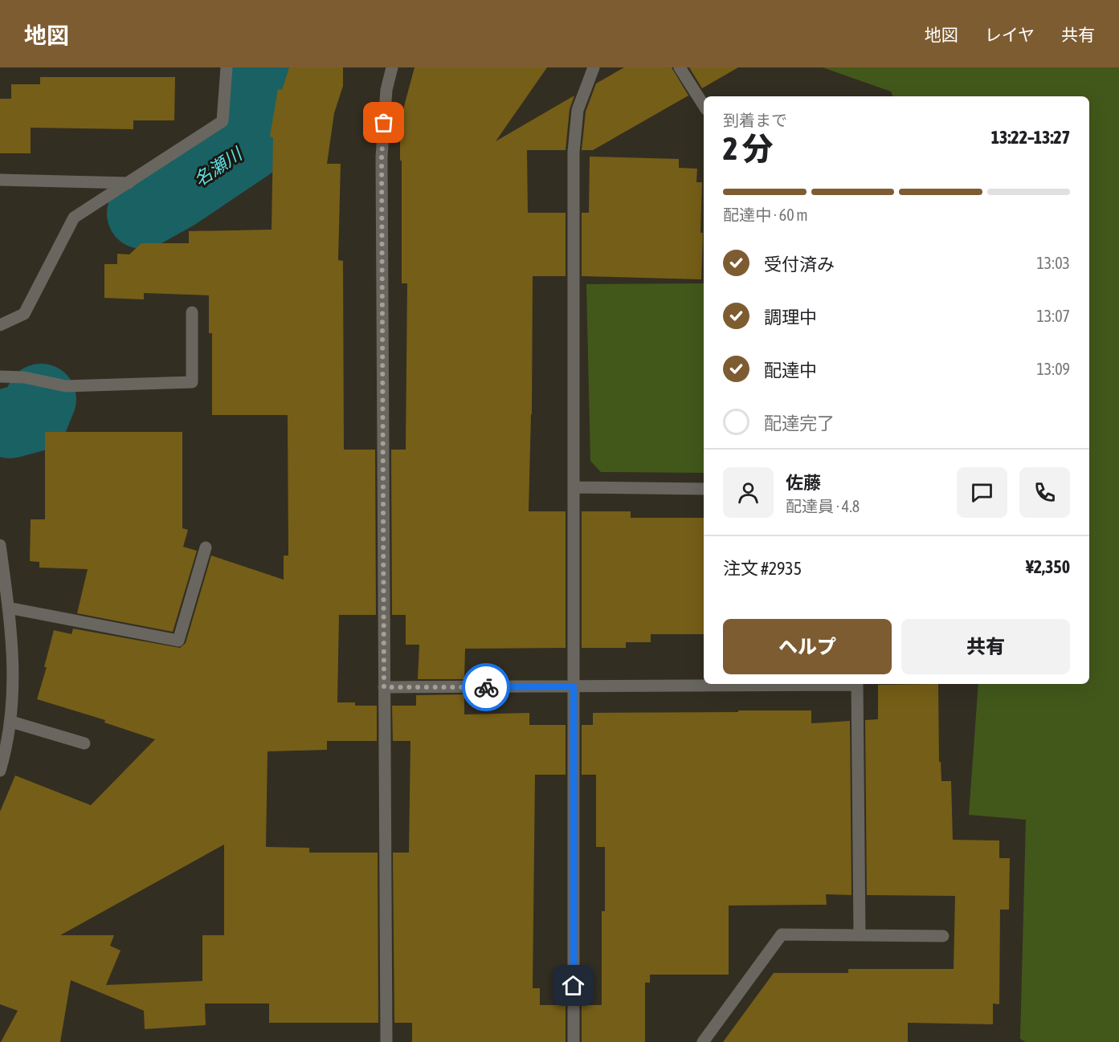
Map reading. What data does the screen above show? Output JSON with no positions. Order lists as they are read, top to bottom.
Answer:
{
  "water": ["名瀬川"],
  "page": {
    "header": "地図",
    "nav": ["地図", "レイヤ", "共有"],
    "heading": ["2 分", "到着まで", "13:22–13:27"],
    "panel": [
      "佐藤",
      "配達員 · 4.8",
      "注文 #2935",
      "¥2,350"
    ],
    "bar": "配達中 · 60 m",
    "list": [
      ["受付済み", "13:03"],
      ["調理中", "13:07"],
      ["配達中", "13:09"],
      "配達完了"
    ],
    "buttons": ["ヘルプ", "共有"]
  }
}
